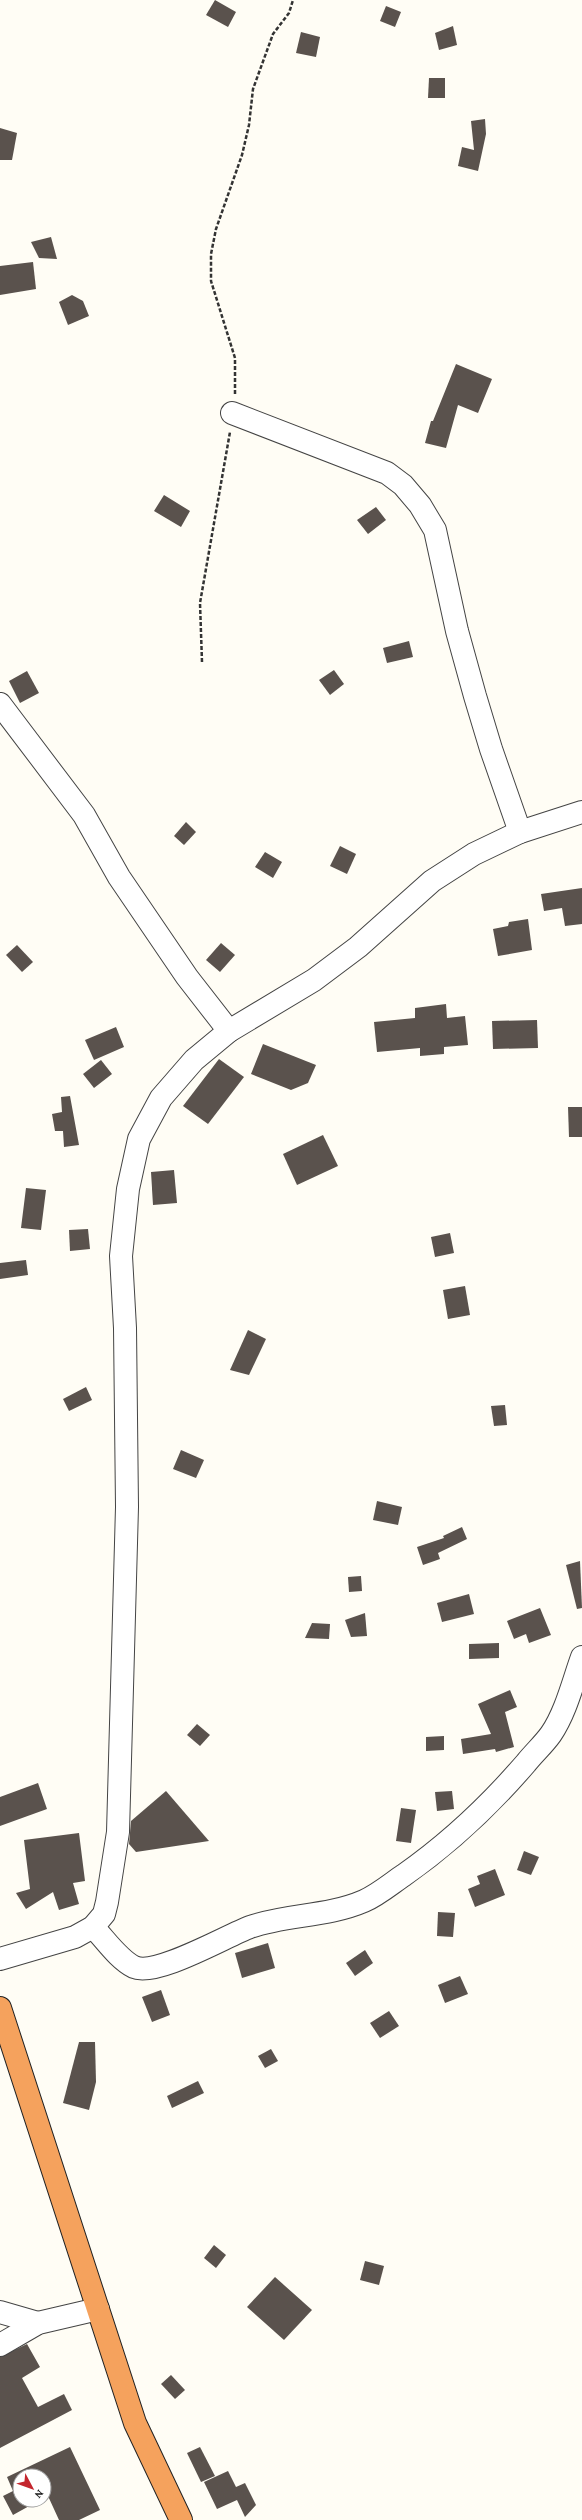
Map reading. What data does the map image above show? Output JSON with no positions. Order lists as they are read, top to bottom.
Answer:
{
  "north": "bottom right"
}
